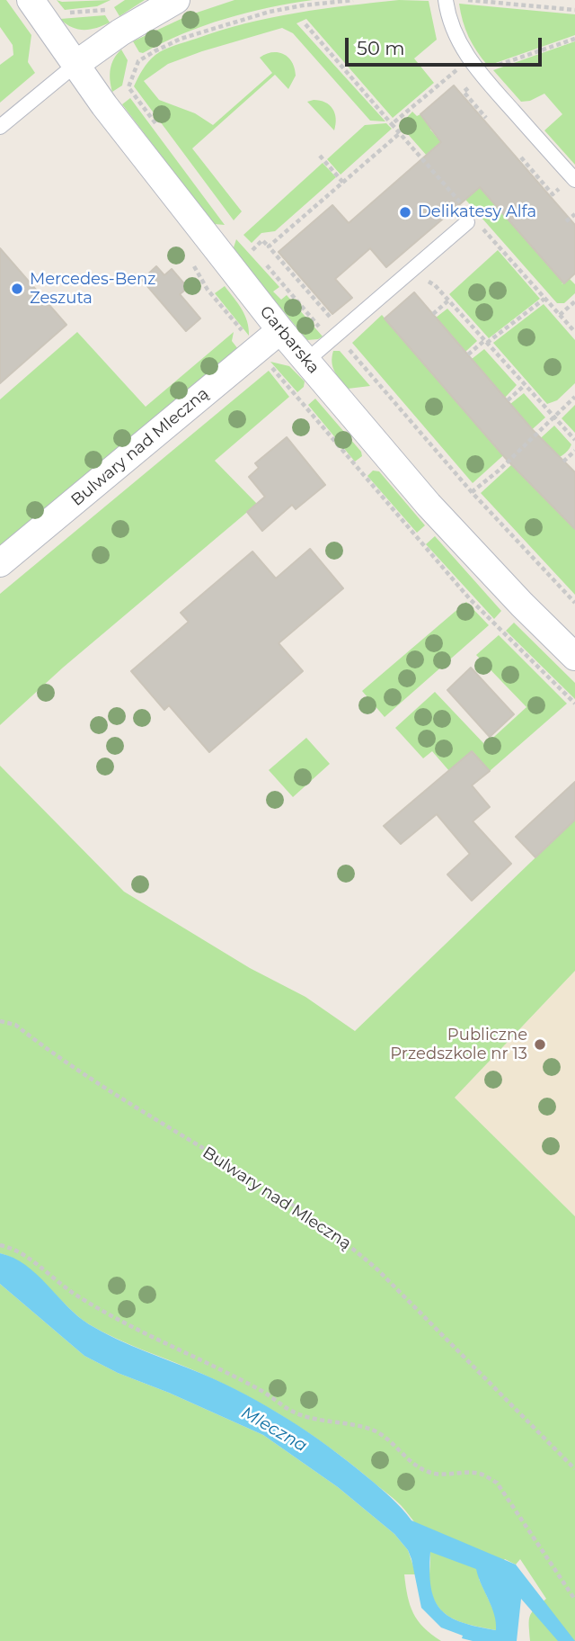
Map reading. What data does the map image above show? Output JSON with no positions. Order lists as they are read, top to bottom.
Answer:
{
  "streets": {
    "street": ["Garbarska", "Bulwary nad Mleczną"]
  },
  "crossings": [
    ["Garbarska", "Bulwary nad Mleczną"]
  ],
  "water": ["Mleczna"],
  "places": ["Delikatesy Alfa", "Mercedes-Benz Zeszuta", "Publiczne Przedszkole nr 13"],
  "scale_bar": "50 m"
}
